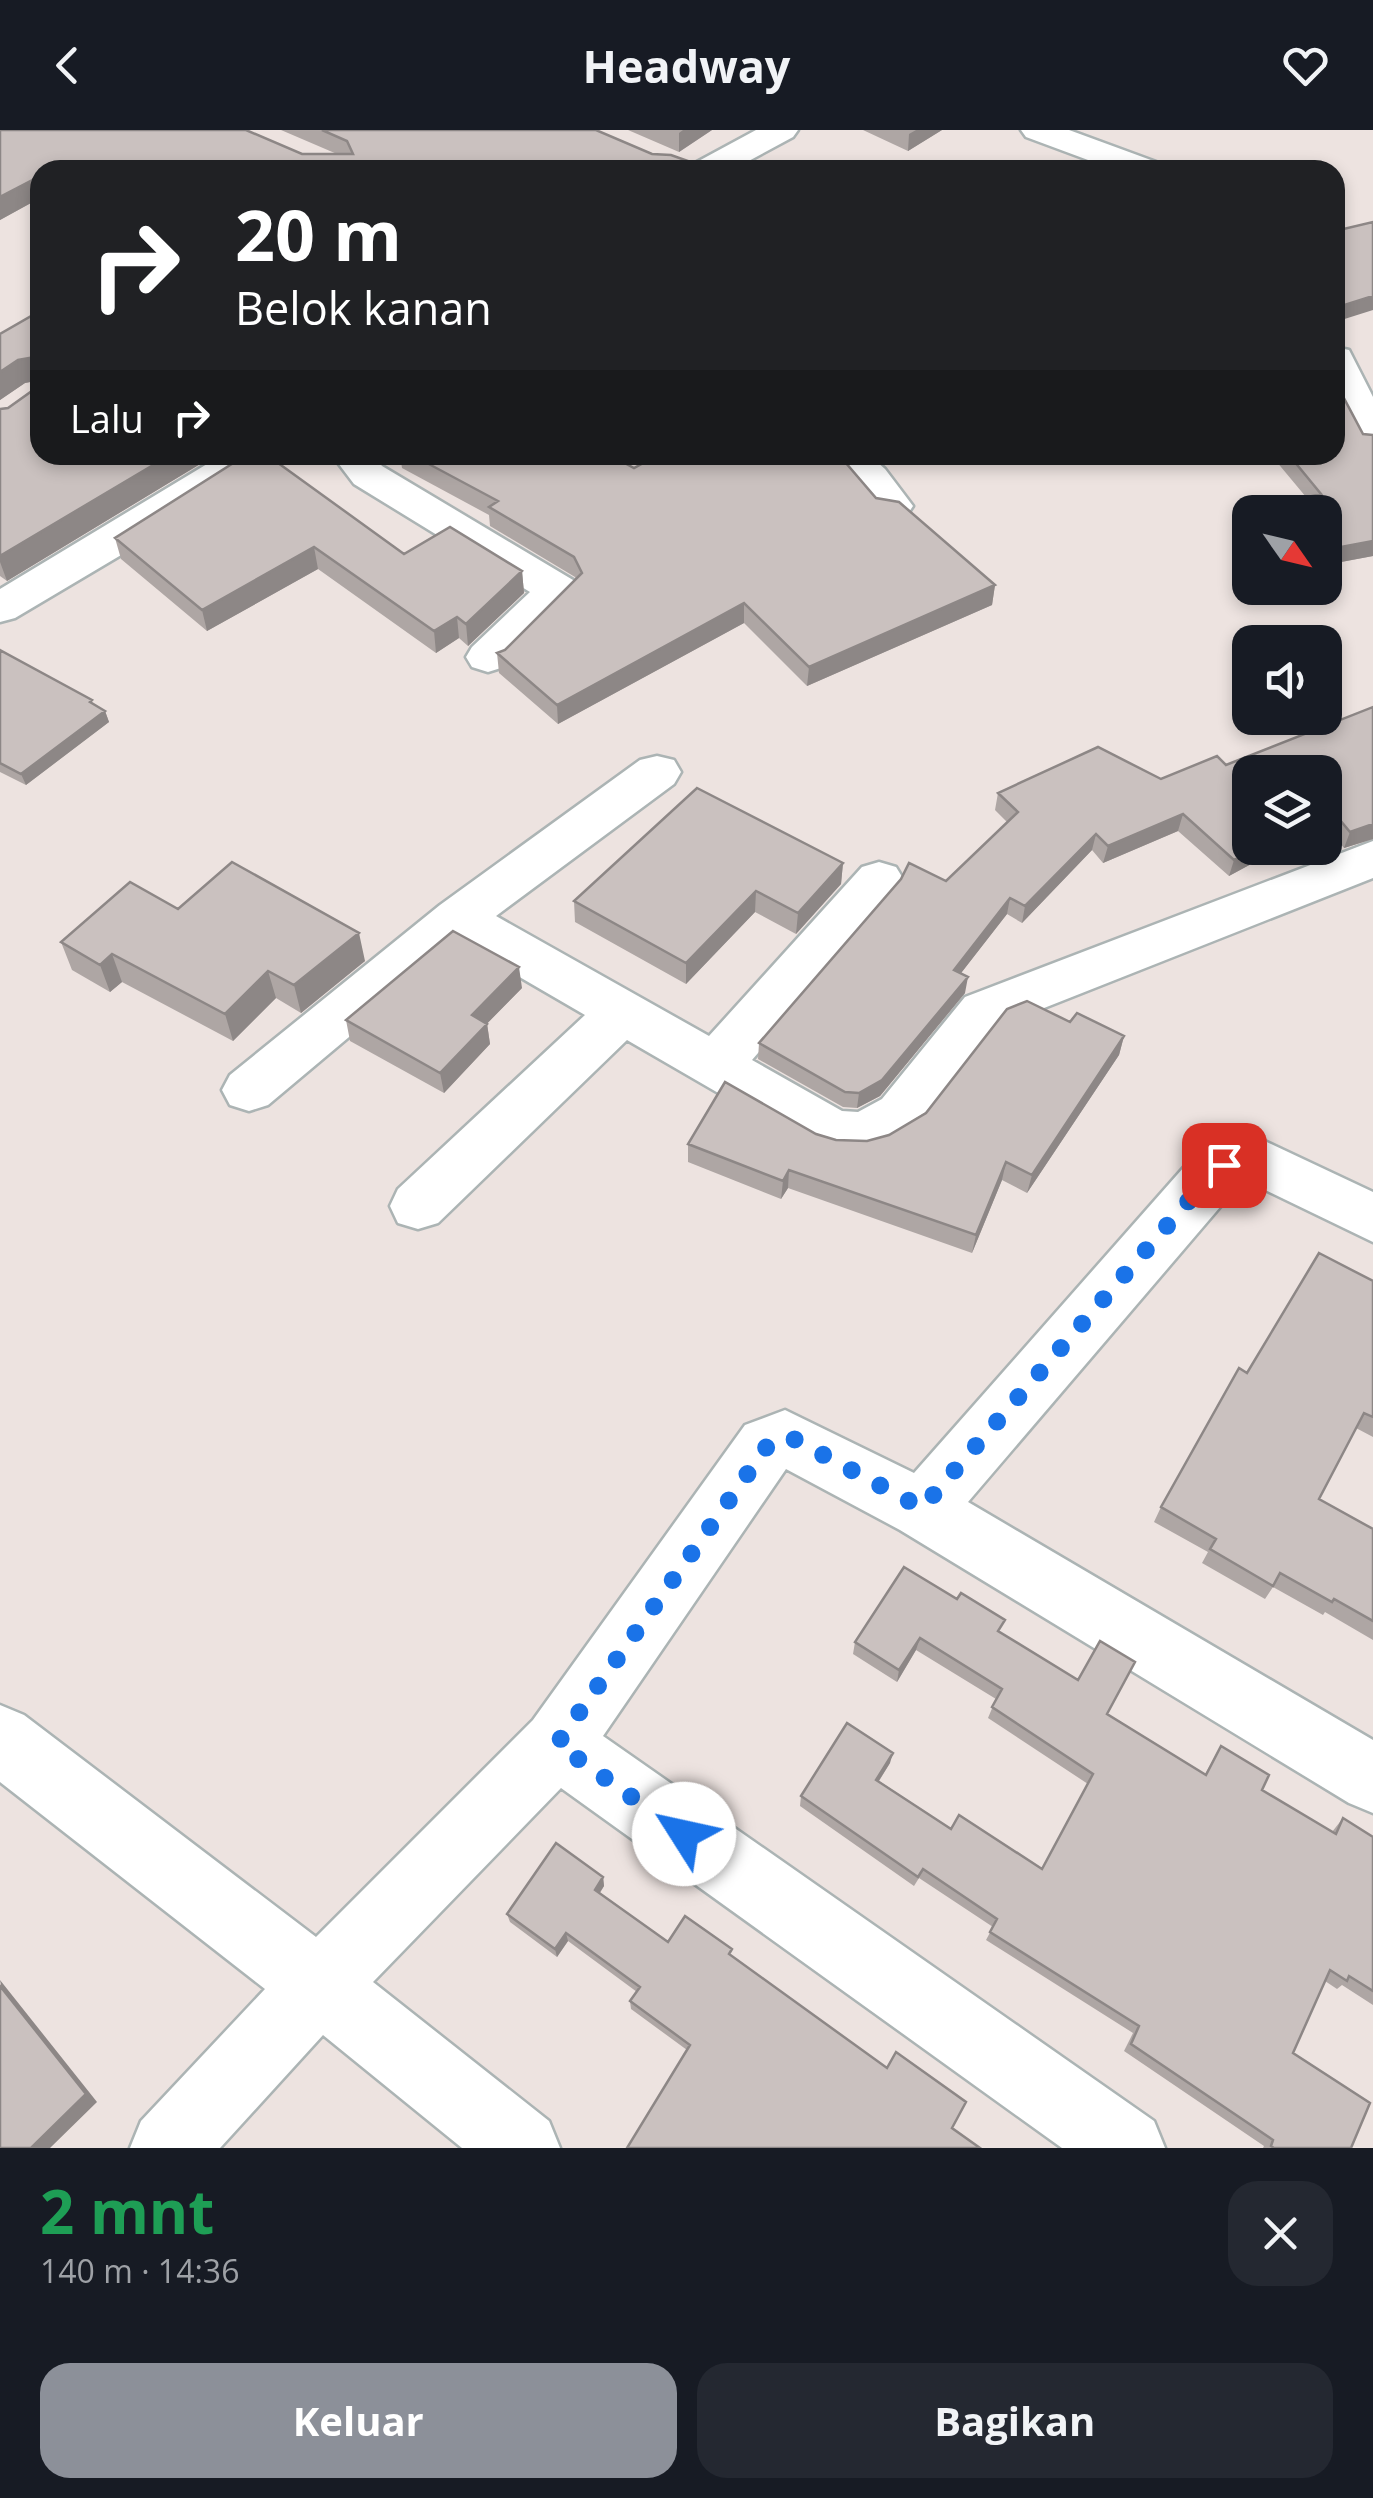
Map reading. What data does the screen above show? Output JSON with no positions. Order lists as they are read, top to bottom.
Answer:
{
  "north": "bottom right",
  "page": {
    "header": "Headway",
    "turn": ["20 m", "Belok kanan"],
    "then": "Lalu",
    "heading": ["2 mnt", "140 m · 14:36"],
    "buttons": ["Keluar", "Bagikan"]
  }
}
